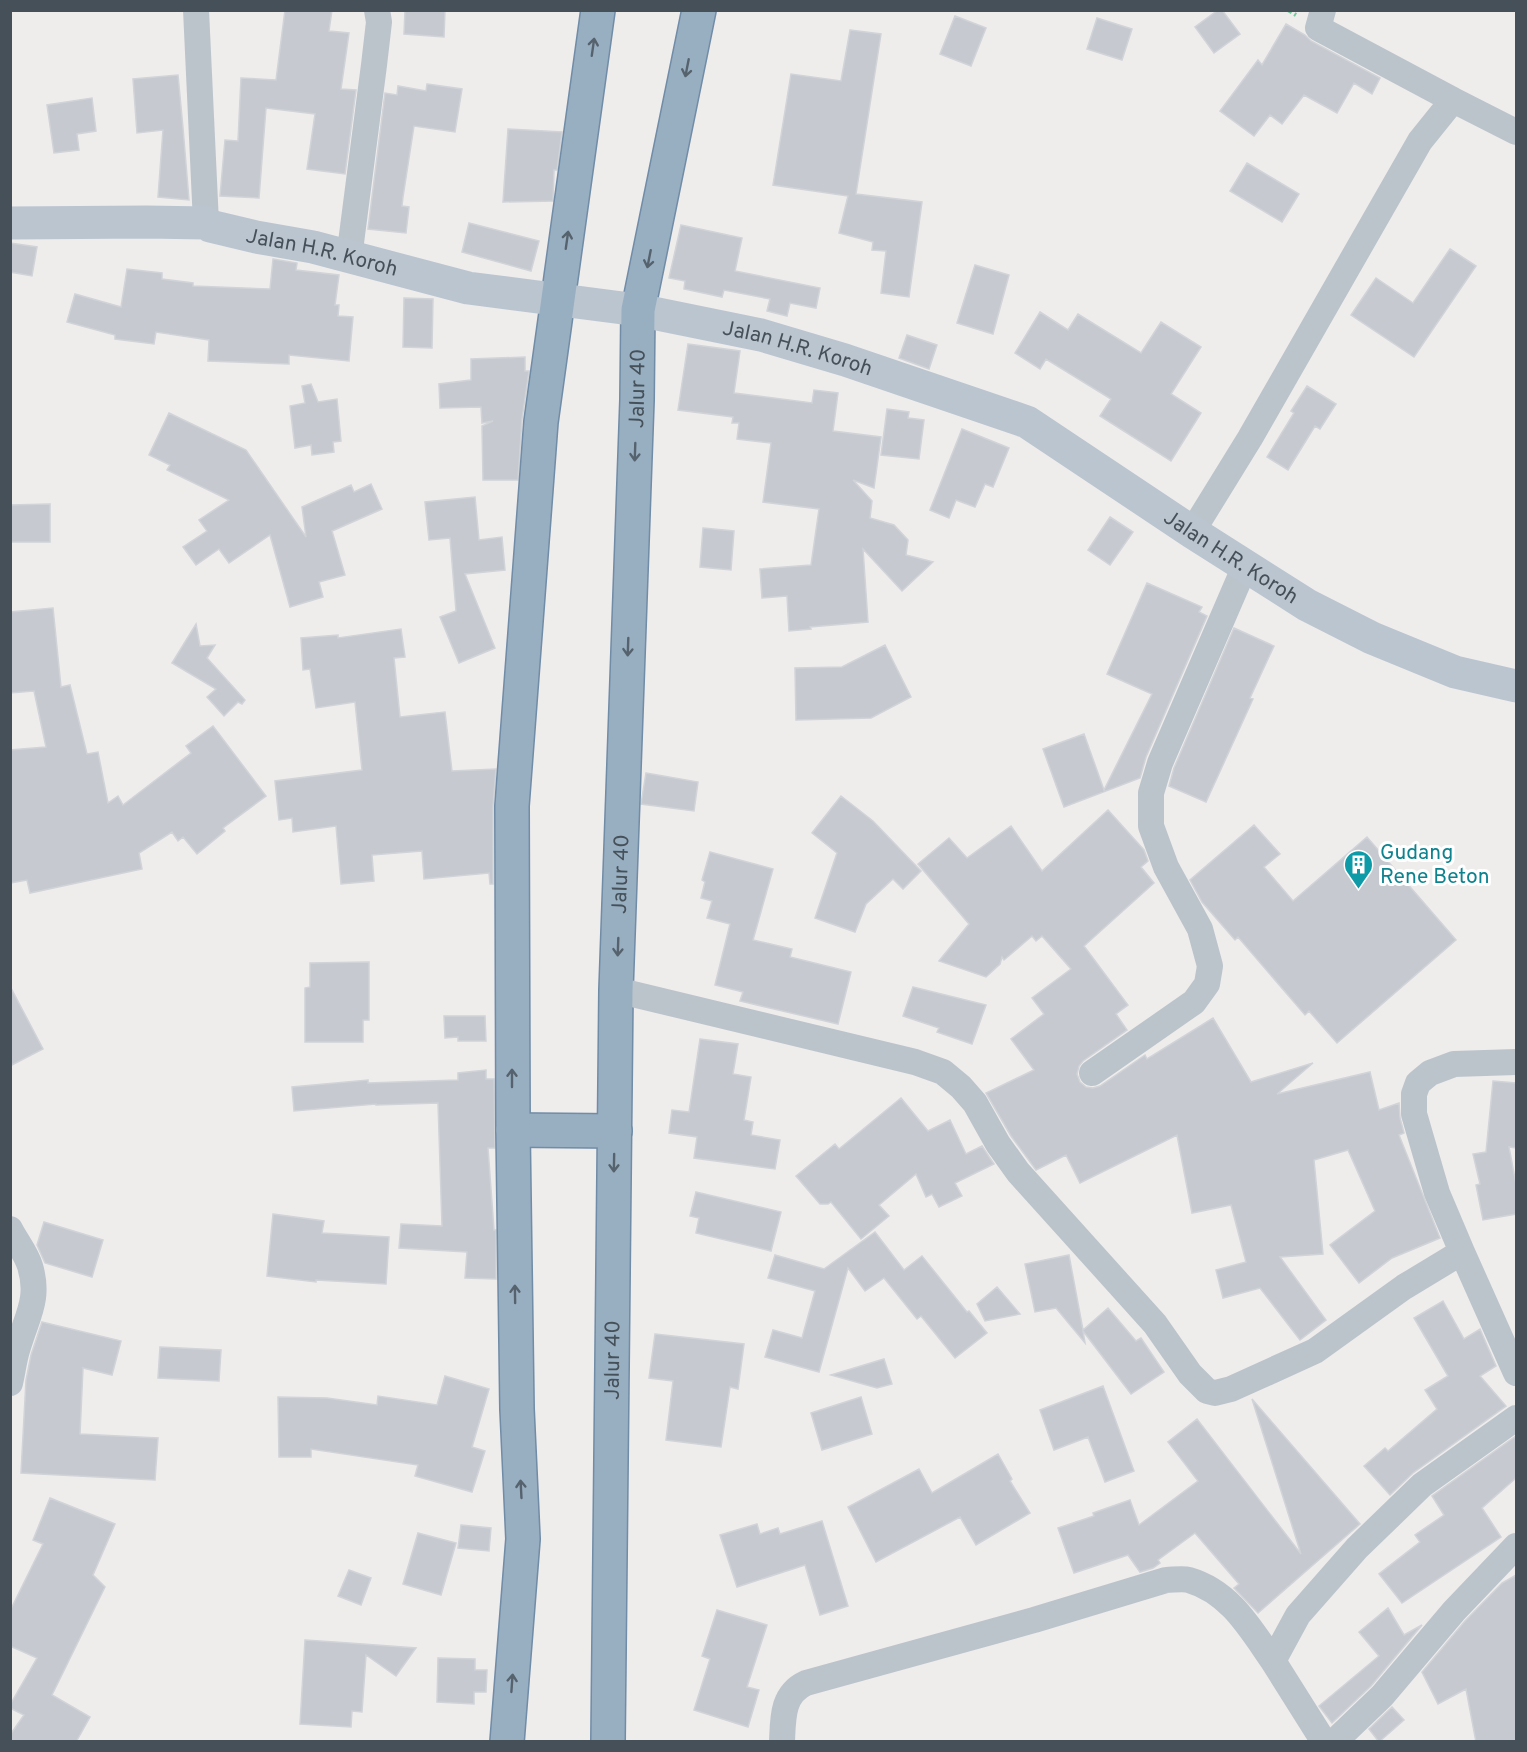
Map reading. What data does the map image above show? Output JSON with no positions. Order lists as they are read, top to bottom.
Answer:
{
  "streets": {
    "highway": ["Jalur 40"],
    "main road": ["Jalan H.R. Koroh"]
  },
  "crossings": [
    ["Jalan H.R. Koroh", "Jalur 40"]
  ],
  "places": {
    "building": ["Gudang Rene Beton"]
  }
}
